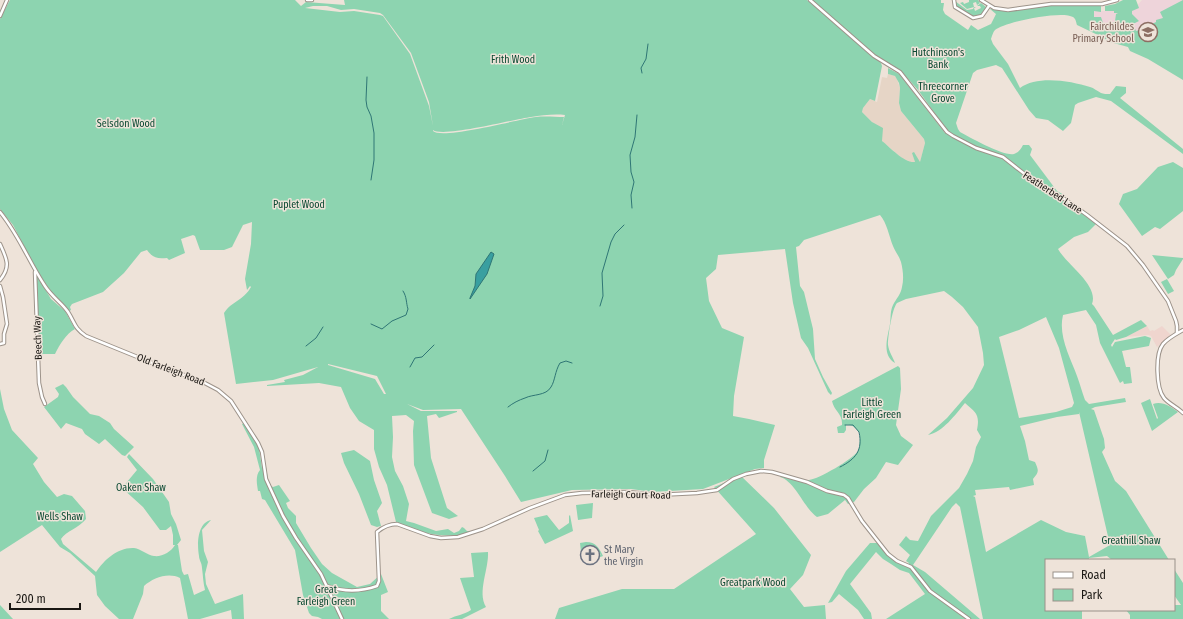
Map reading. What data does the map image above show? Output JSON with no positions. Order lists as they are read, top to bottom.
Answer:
{
  "streets": {
    "street": [
      "Featherbed Lane",
      "Beech Way",
      "Old Farleigh Road",
      "Farleigh Court Road"
    ]
  },
  "crossings": [
    ["Beech Way", "Old Farleigh Road"],
    ["Old Farleigh Road", "Farleigh Court Road"]
  ],
  "parks": [
    "Hutchinson's Bank",
    "Frith Wood",
    "Threecorner Grove",
    "Selsdon Wood",
    "Puplet Wood",
    "Little Farleigh Green",
    "Oaken Shaw",
    "Wells Shaw",
    "Greathill Shaw",
    "Greatpark Wood",
    "Great Farleigh Green"
  ],
  "places": {
    "school or university": ["Fairchildes Primary School"],
    "church": ["St Mary the Virgin"]
  },
  "legend": ["Road", "Park"],
  "scale_bar": "200 m"
}
